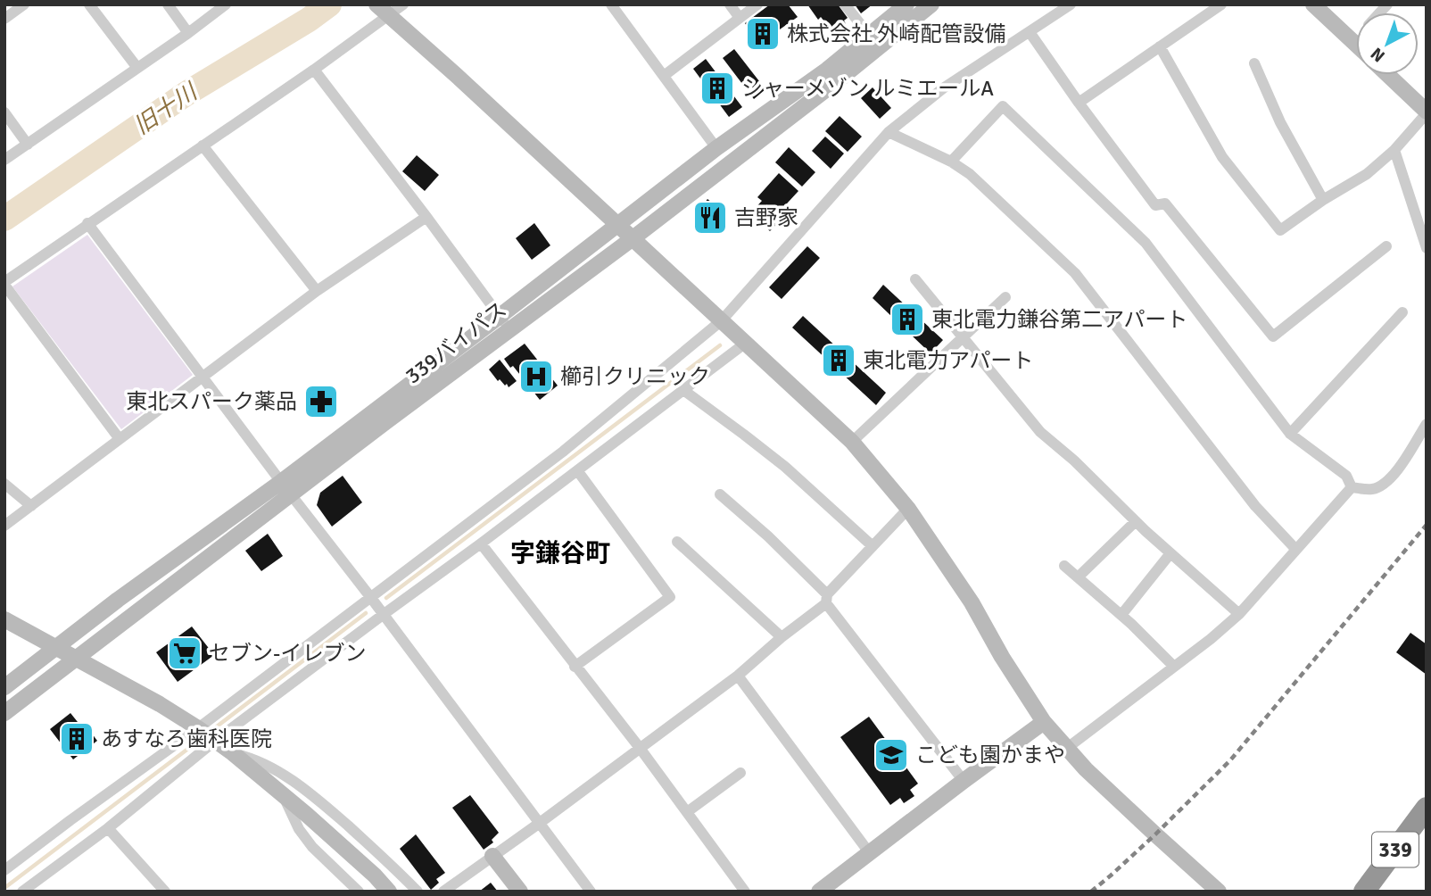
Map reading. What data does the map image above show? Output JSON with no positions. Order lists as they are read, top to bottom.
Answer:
{
  "streets": {
    "highway": ["339"],
    "street": ["339バイパス"]
  },
  "districts": ["字鎌谷町"],
  "water": ["旧十川"],
  "places": {
    "building": [
      "株式会社 外崎配管設備",
      "シャーメゾン ルミエールA",
      "東北電力鎌谷第二アパート",
      "東北電力アパート",
      "あすなろ歯科医院"
    ],
    "restaurant": ["吉野家"],
    "hospital": ["櫛引クリニック"],
    "pharmacy": ["東北スパーク薬品"],
    "supermarket": ["セブン-イレブン"],
    "school or university": ["こども園かまや"]
  },
  "north": "bottom left"
}
